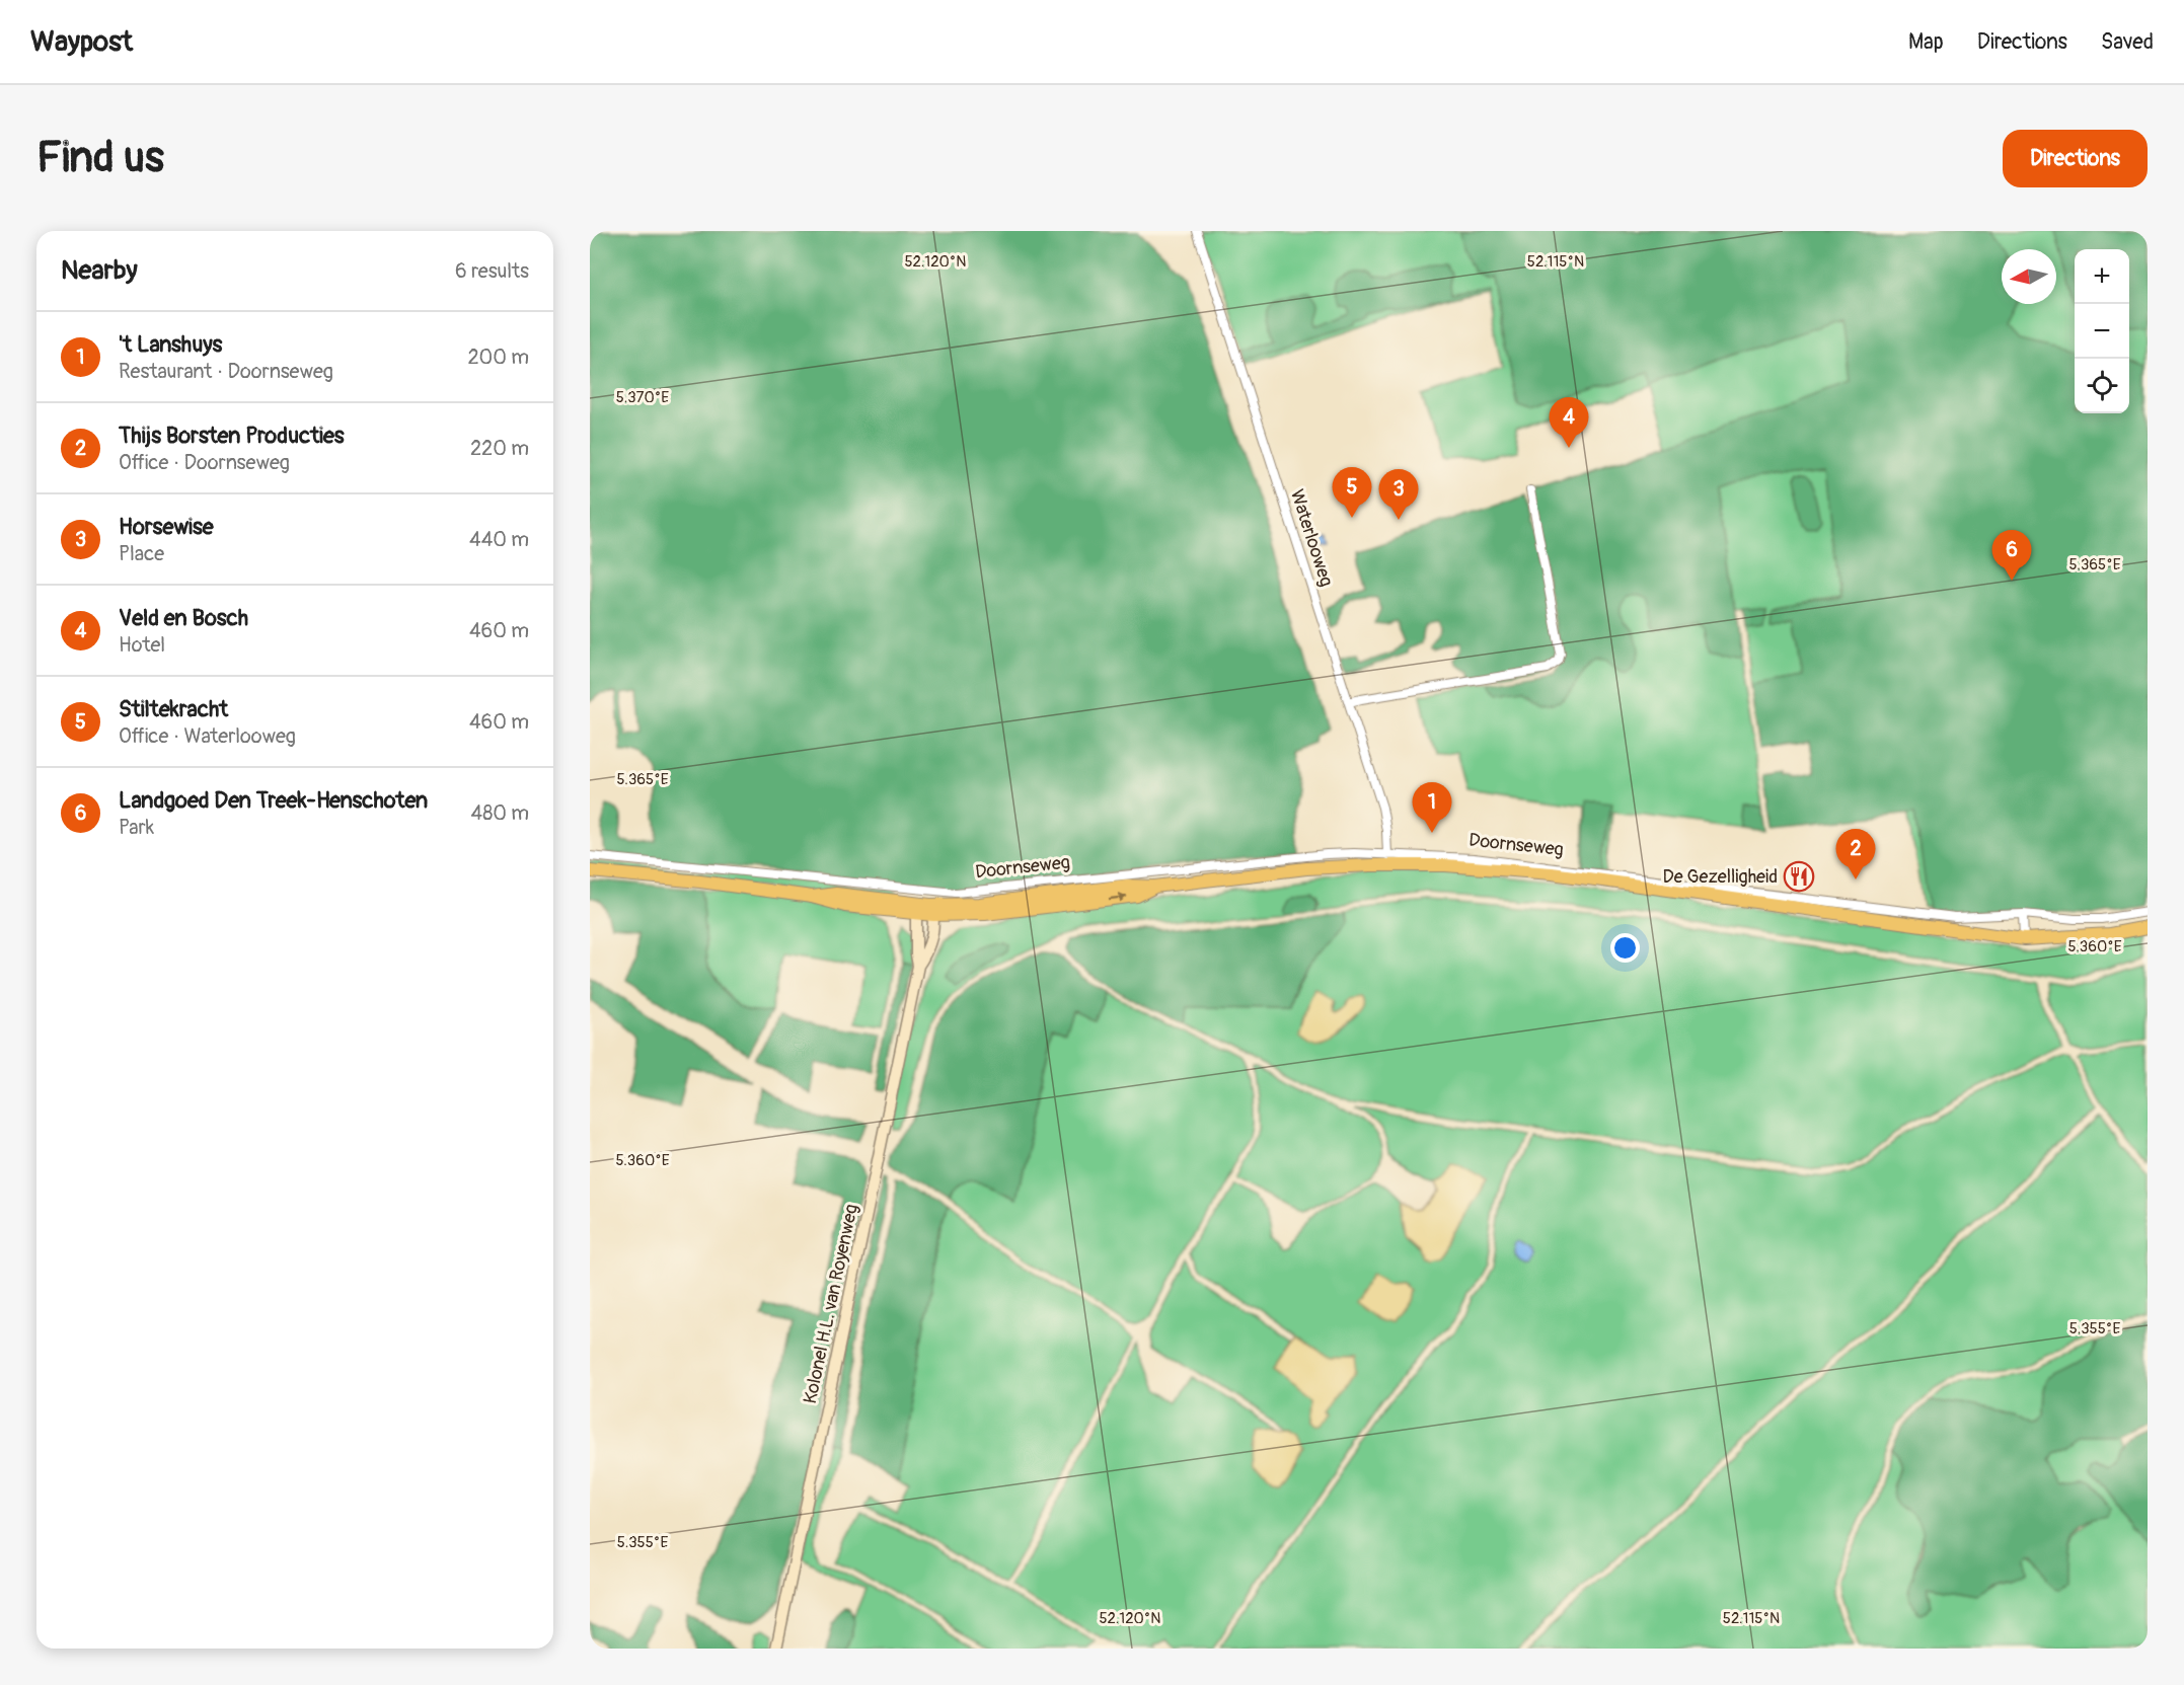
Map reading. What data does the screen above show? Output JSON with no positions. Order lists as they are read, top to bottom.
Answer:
{
  "streets": {
    "main road": ["Doornseweg"],
    "street": ["Waterlooweg", "Kolonel H.L. van Royenweg"]
  },
  "crossings": [
    ["Waterlooweg", "Doornseweg"],
    ["Doornseweg", "Kolonel H.L. van Royenweg"]
  ],
  "places": {
    "restaurant": ["De Gezelligheid"]
  },
  "north": "left",
  "page": {
    "header": "Waypost",
    "nav": ["Map", "Directions", "Saved"],
    "buttons": "Directions",
    "title": "Find us",
    "heading": ["Nearby", "6 results"],
    "map_buttons": ["+", "−"],
    "list": [
      {
        "mark": "1",
        "name": "'t Lanshuys",
        "note": "Restaurant · Doornseweg",
        "value": "200 m"
      },
      {
        "mark": "2",
        "name": "Thijs Borsten Producties",
        "note": "Office · Doornseweg",
        "value": "220 m"
      },
      {
        "mark": "3",
        "name": "Horsewise",
        "note": "Place",
        "value": "440 m"
      },
      {
        "mark": "4",
        "name": "Veld en Bosch",
        "note": "Hotel",
        "value": "460 m"
      },
      {
        "mark": "5",
        "name": "Stiltekracht",
        "note": "Office · Waterlooweg",
        "value": "460 m"
      },
      {
        "mark": "6",
        "name": "Landgoed Den Treek-Henschoten",
        "note": "Park",
        "value": "480 m"
      }
    ],
    "pins": [
      "4",
      "5",
      "3",
      "6",
      "1",
      "2"
    ]
  },
  "coordinates": [
    "52.120°N",
    "52.115°N",
    "5.370°E",
    "5.365°E",
    "5.360°E",
    "5.355°E"
  ]
}
